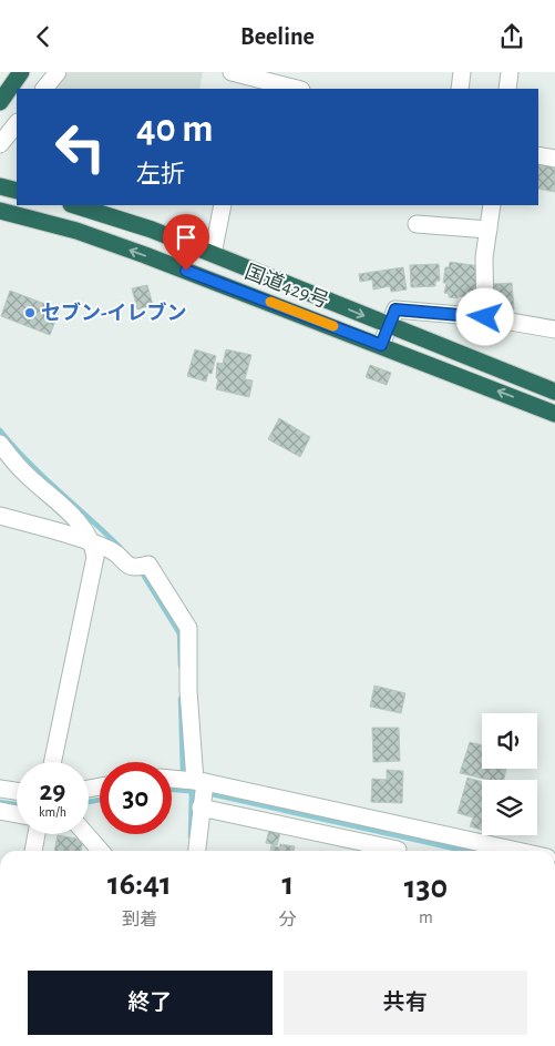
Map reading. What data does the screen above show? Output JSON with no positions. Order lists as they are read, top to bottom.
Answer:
{
  "streets": {
    "highway": ["国道429号"]
  },
  "places": ["セブン-イレブン"],
  "page": {
    "header": "Beeline",
    "turn": ["40 m", "左折"],
    "speed": "29 km/h",
    "limit": "30",
    "eta": [
      "16:41",
      "到着",
      "1",
      "分",
      "130",
      "m"
    ],
    "buttons": ["終了", "共有"]
  }
}
